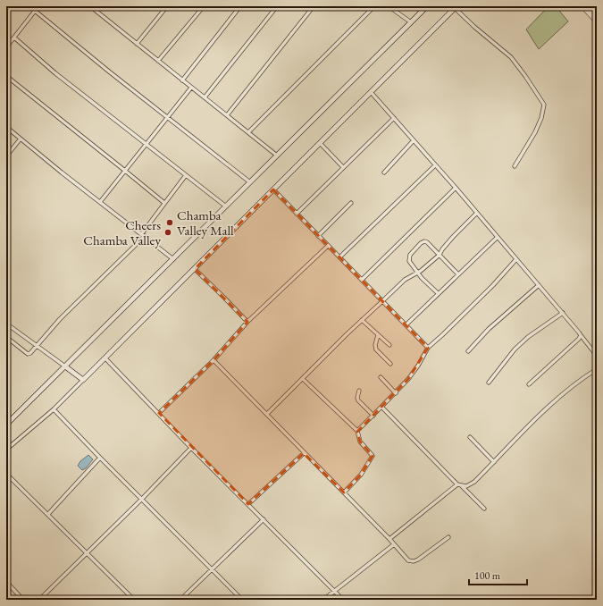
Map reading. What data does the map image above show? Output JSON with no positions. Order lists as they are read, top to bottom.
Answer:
{
  "places": ["Chamba Valley Mall", "Cheers Chamba Valley"],
  "scale_bar": "100 m"
}
